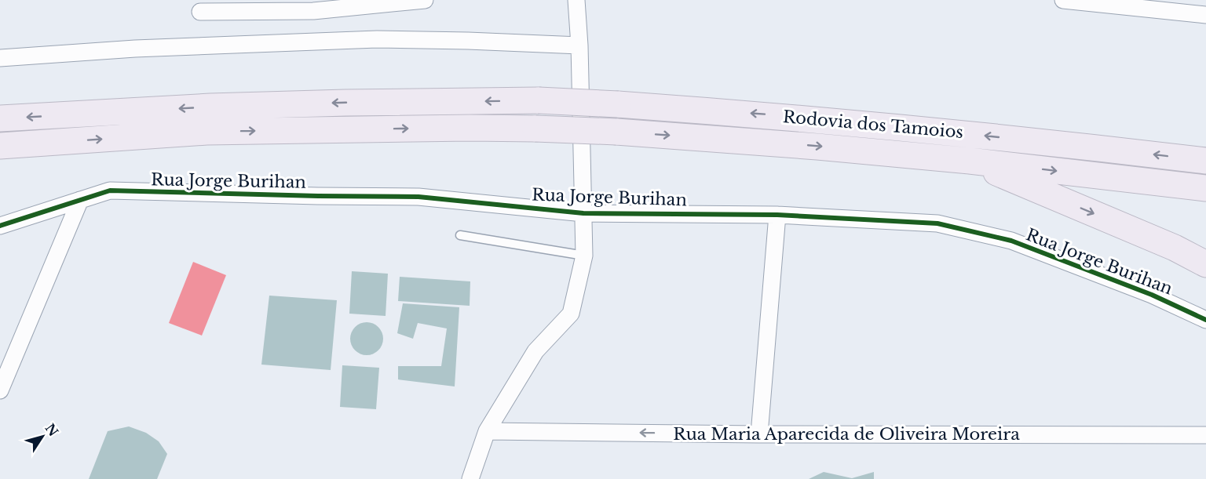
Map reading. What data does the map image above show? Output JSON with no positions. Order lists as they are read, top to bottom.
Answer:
{
  "streets": {
    "highway": ["Rodovia dos Tamoios"],
    "street": ["Rua Jorge Burihan", "Rua Maria Aparecida de Oliveira Moreira"]
  },
  "one_way": ["Rua Maria Aparecida de Oliveira Moreira"],
  "north": "top right"
}
